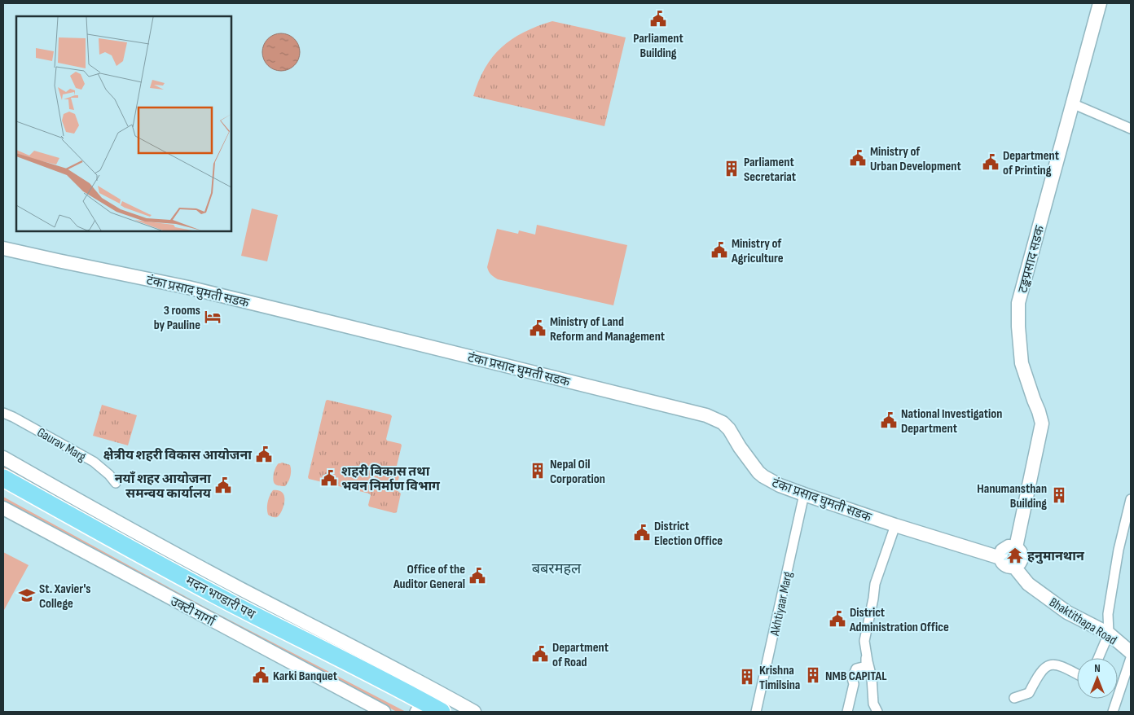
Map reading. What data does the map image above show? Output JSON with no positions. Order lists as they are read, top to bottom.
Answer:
{
  "streets": {
    "highway": ["मदन भण्डारी पथ"],
    "street": [
      "टङ्कप्रसाद सडक",
      "टंका प्रसाद घुमती सडक",
      "Gaurav Marg",
      "Akhtiyaar Marg",
      "उक्टी मार्गा",
      "Bhaktithapa Road"
    ]
  },
  "crossings": [
    ["टङ्कप्रसाद सडक", "टंका प्रसाद घुमती सडक"],
    ["टङ्कप्रसाद सडक", "Bhaktithapa Road"],
    ["टंका प्रसाद घुमती सडक", "Akhtiyaar Marg"],
    ["टंका प्रसाद घुमती सडक", "Bhaktithapa Road"]
  ],
  "districts": ["बबरमहल"],
  "places": {
    "public building": [
      "Parliament Building",
      "Ministry of Urban Development",
      "Department of Printing",
      "Ministry of Agriculture",
      "Ministry of Land Reform and Management",
      "National Investigation Department",
      "क्षेत्रीय शहरी विकास आयोजना",
      "शहरी बिकास तथा भवन निर्माण विभाग",
      "नयाँ शहर आयोजना समन्वय कार्यालय",
      "District Election Office",
      "Office of the Auditor General",
      "District Administration Office",
      "Department of Road",
      "Karki Banquet"
    ],
    "building": [
      "Parliament Secretariat",
      "Nepal Oil Corporation",
      "Hanumansthan Building",
      "NMB CAPITAL",
      "Krishna Timilsina"
    ],
    "hotel": ["3 rooms by Pauline"],
    "temple": ["हनुमानथान"],
    "school or university": ["St. Xavier's College"]
  },
  "north": "top"
}
